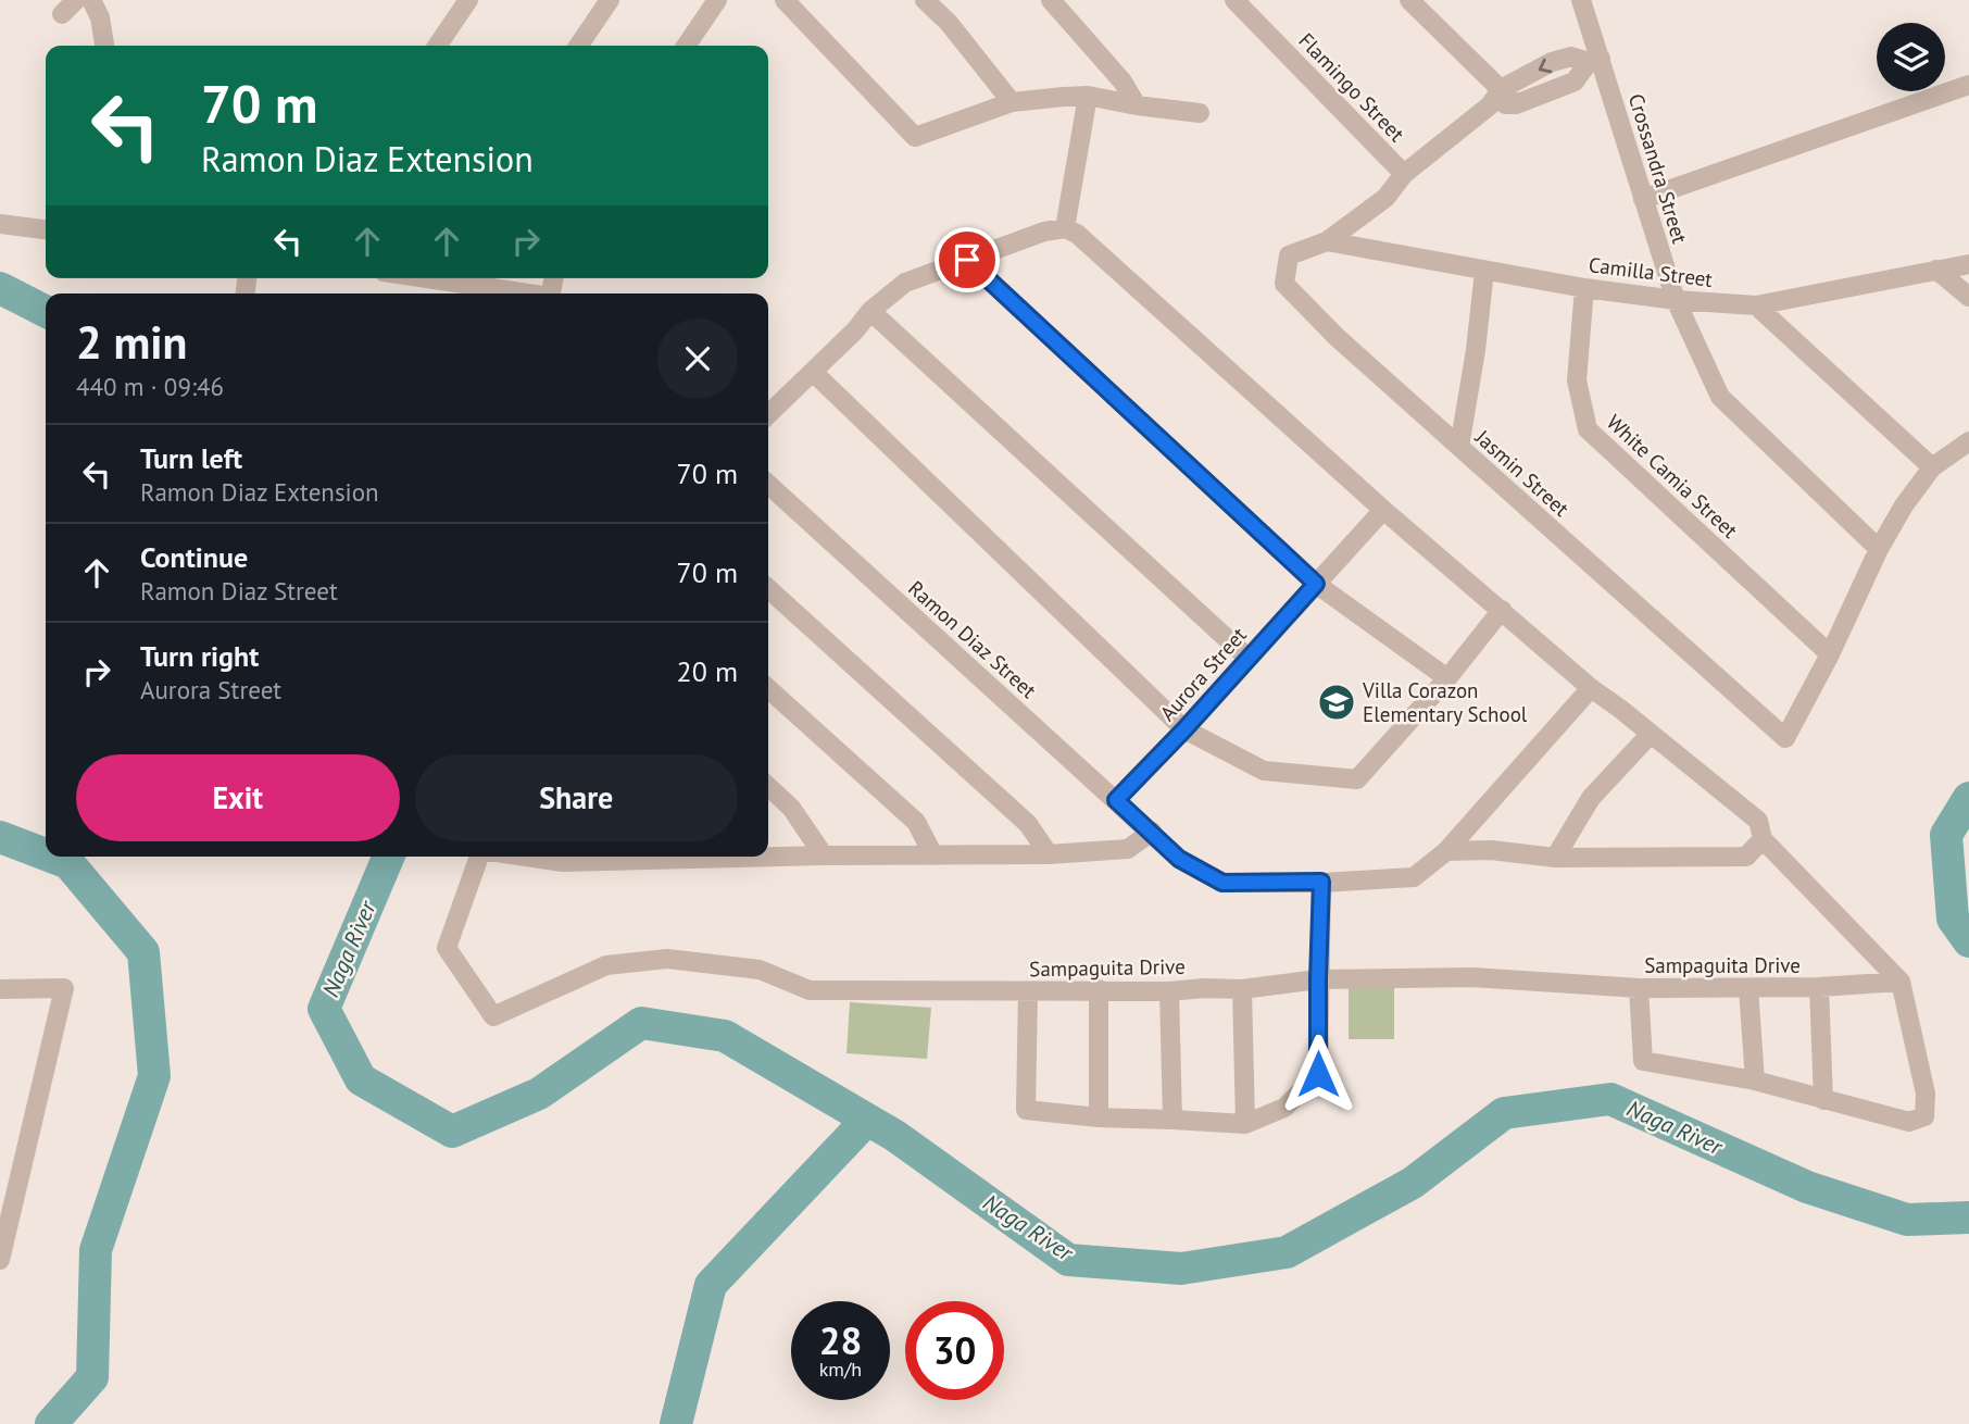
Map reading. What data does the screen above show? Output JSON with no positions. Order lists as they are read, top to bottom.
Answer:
{
  "streets": {
    "street": [
      "Flamingo Street",
      "Crossandra Street",
      "Camilla Street",
      "Jasmin Street",
      "White Camia Street",
      "Ramon Diaz Street",
      "Aurora Street",
      "Sampaguita Drive"
    ]
  },
  "crossings": [
    ["Crossandra Street", "Camilla Street"],
    ["Camilla Street", "Jasmin Street"],
    ["Camilla Street", "White Camia Street"],
    ["Jasmin Street", "White Camia Street"],
    ["Ramon Diaz Street", "Aurora Street"]
  ],
  "water": ["Naga River"],
  "places": {
    "school or university": ["Villa Corazon Elementary School"]
  },
  "page": {
    "turn": ["70 m", "Ramon Diaz Extension"],
    "heading": ["2 min", "440 m · 09:46"],
    "list": [
      {
        "name": "Turn left",
        "note": "Ramon Diaz Extension",
        "value": "70 m"
      },
      {
        "name": "Continue",
        "note": "Ramon Diaz Street",
        "value": "70 m"
      },
      {
        "name": "Turn right",
        "note": "Aurora Street",
        "value": "20 m"
      }
    ],
    "buttons": ["Exit", "Share"],
    "speed": "28 km/h",
    "limit": "30"
  }
}
